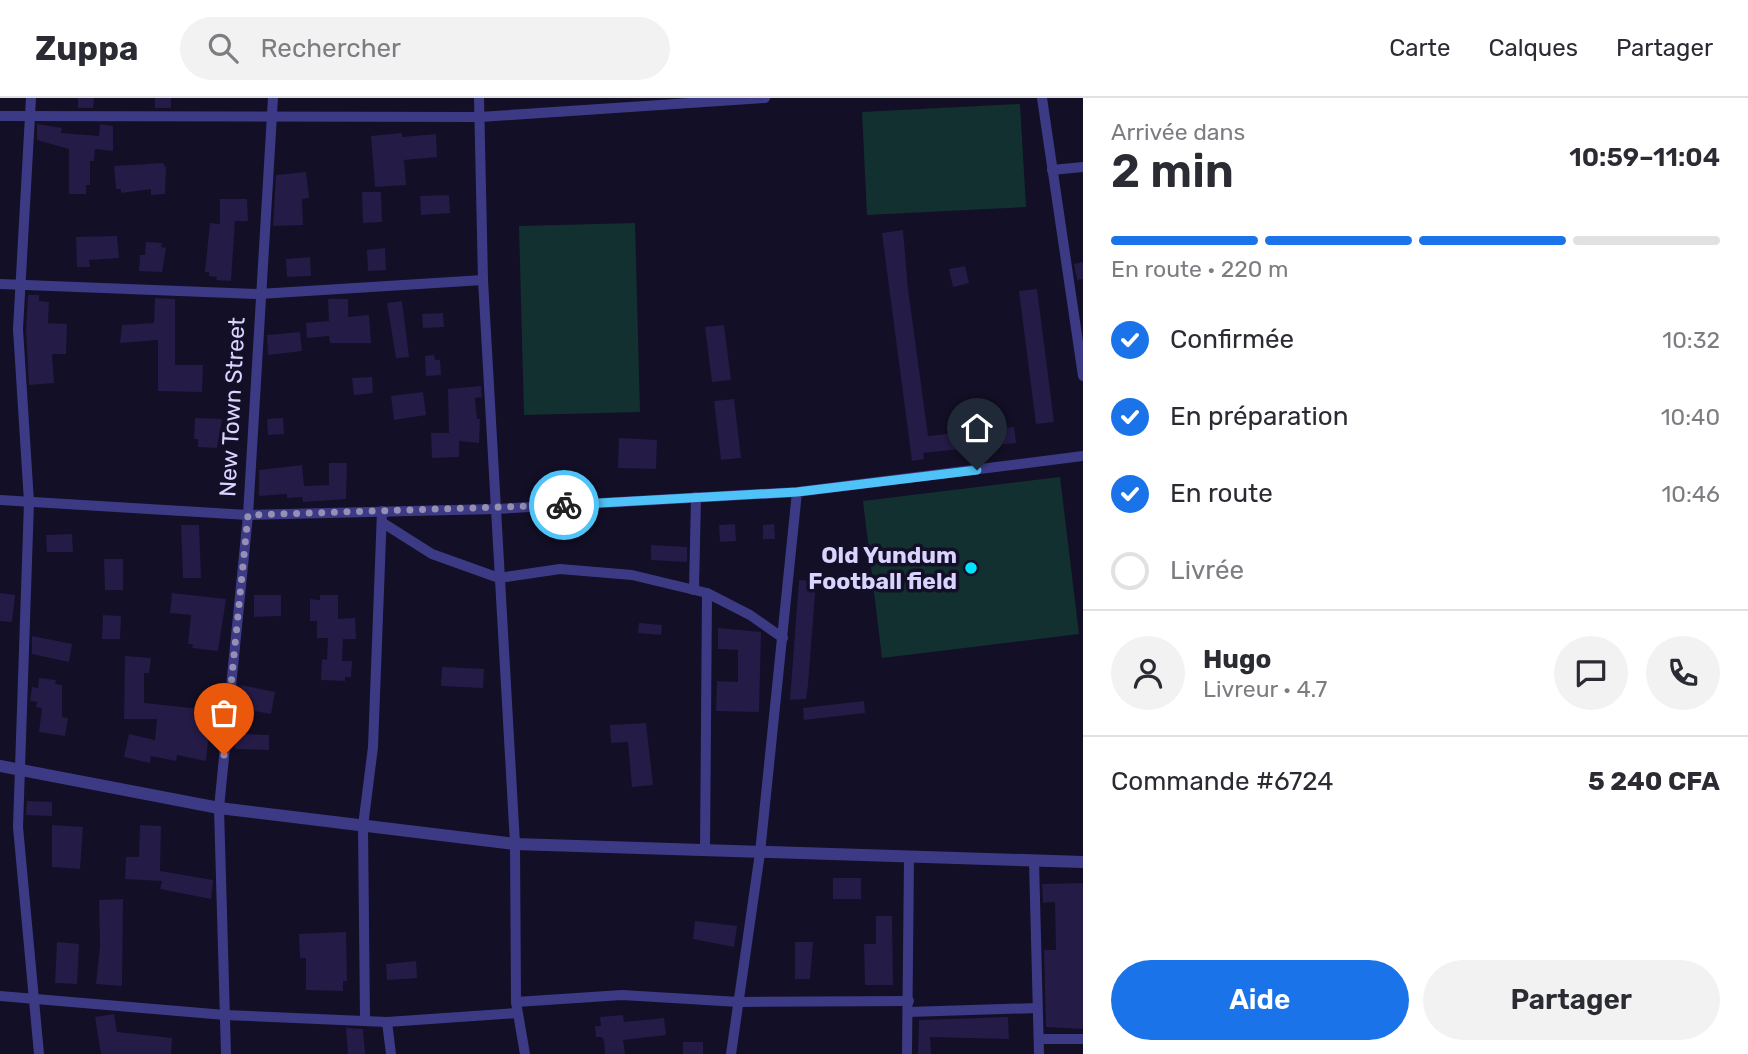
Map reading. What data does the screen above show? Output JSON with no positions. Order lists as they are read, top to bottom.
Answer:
{
  "streets": {
    "street": ["New Town Street"]
  },
  "places": ["Old Yundum Football field"],
  "page": {
    "header": "Zuppa",
    "search": "Rechercher",
    "nav": ["Carte", "Calques", "Partager"],
    "heading": ["2 min", "Arrivée dans", "10:59–11:04"],
    "panel": [
      "Hugo",
      "Livreur · 4.7",
      "Commande #6724",
      "5 240 CFA"
    ],
    "bar": "En route · 220 m",
    "list": [
      ["Confirmée", "10:32"],
      ["En préparation", "10:40"],
      ["En route", "10:46"],
      "Livrée"
    ],
    "buttons": ["Aide", "Partager"]
  }
}
